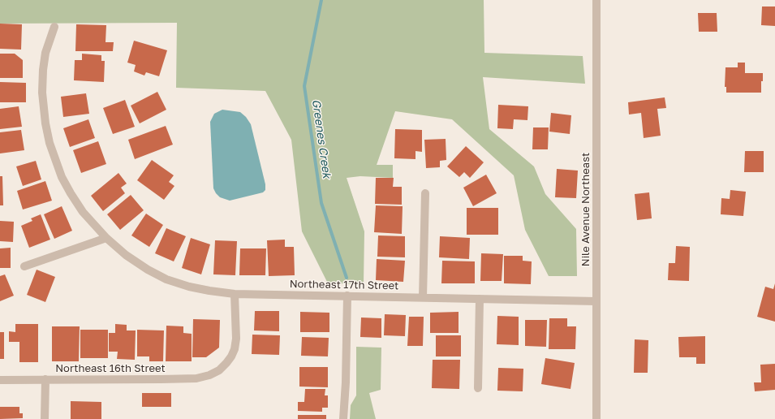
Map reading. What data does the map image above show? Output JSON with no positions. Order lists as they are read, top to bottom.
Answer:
{
  "streets": {
    "street": ["Nile Avenue Northeast", "Northeast 17th Street", "Northeast 16th Street"]
  },
  "crossings": [
    ["Nile Avenue Northeast", "Northeast 17th Street"],
    ["Northeast 17th Street", "Northeast 16th Street"]
  ],
  "water": ["Greenes Creek"]
}
